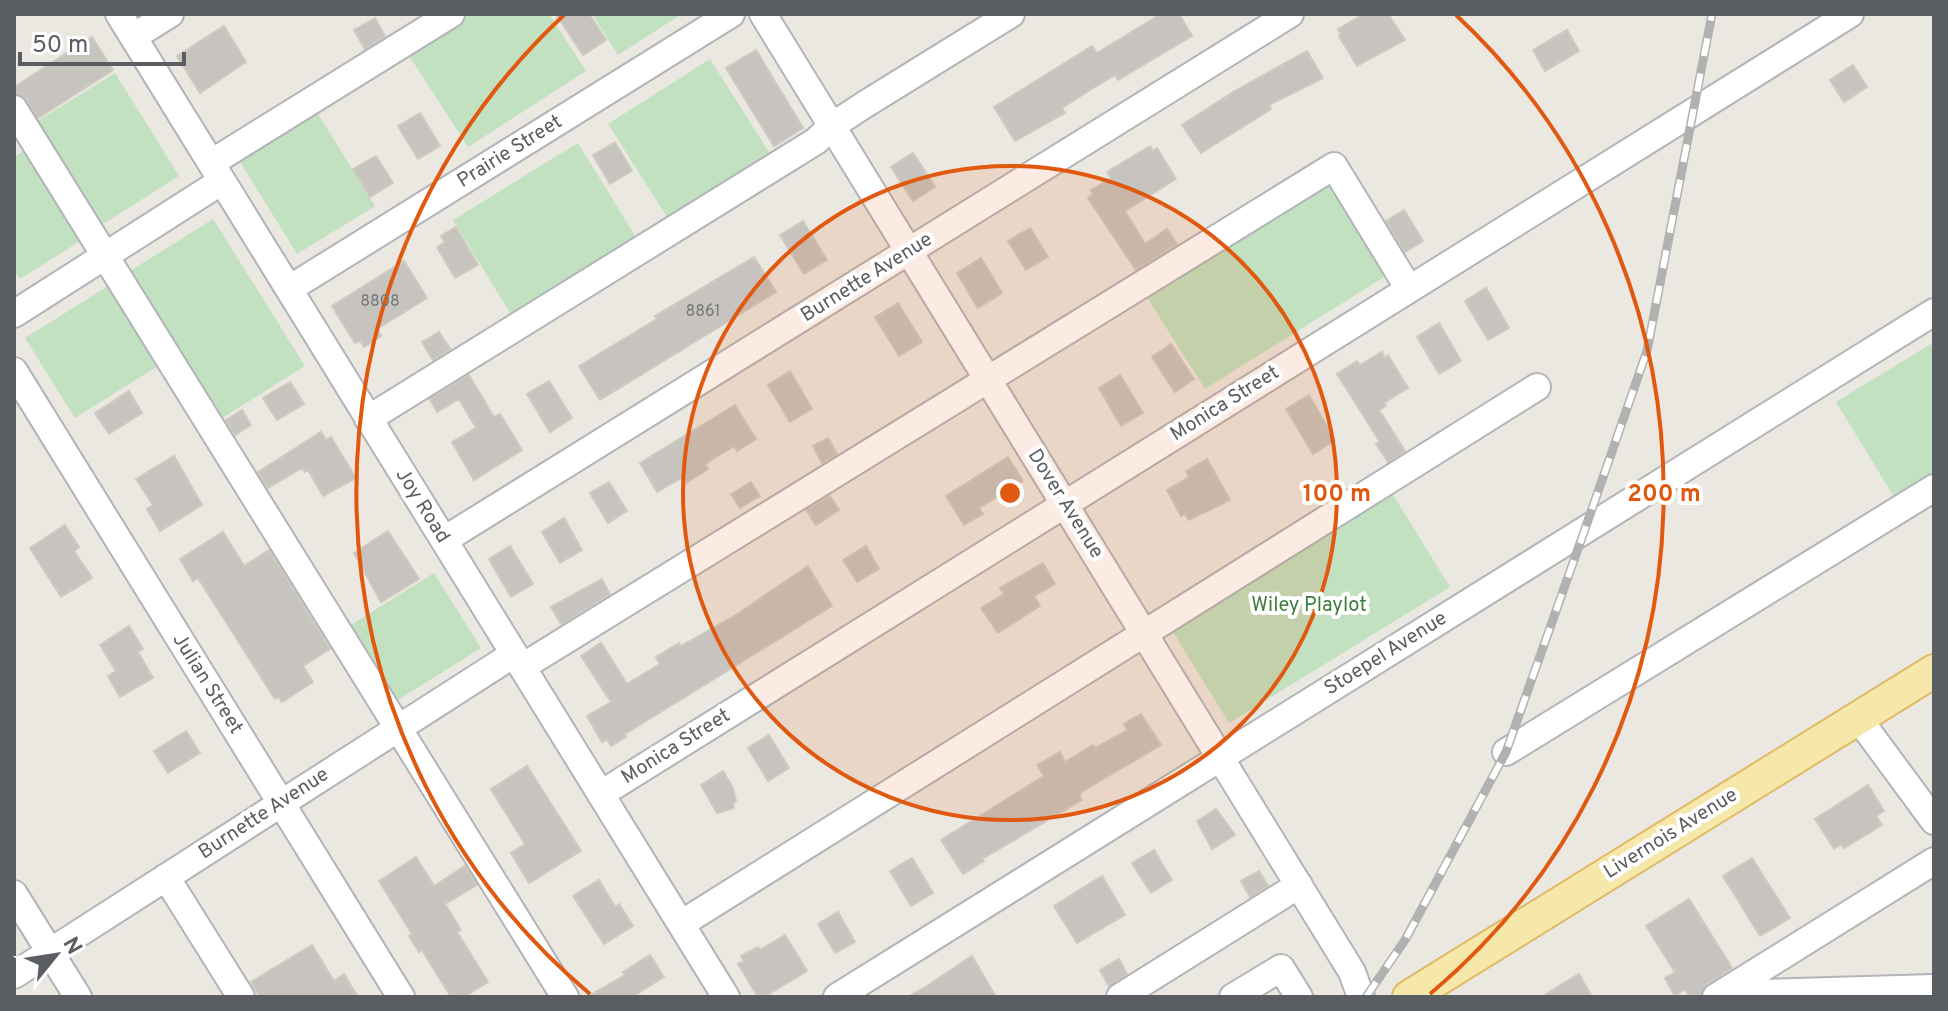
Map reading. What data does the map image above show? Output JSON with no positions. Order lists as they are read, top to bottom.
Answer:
{
  "streets": {
    "main road": ["Livernois Avenue"],
    "street": [
      "Prairie Street",
      "Burnette Avenue",
      "Monica Street",
      "Dover Avenue",
      "Joy Road",
      "Stoepel Avenue",
      "Julian Street"
    ]
  },
  "crossings": [
    ["Prairie Street", "Joy Road"],
    ["Burnette Avenue", "Monica Street"],
    ["Burnette Avenue", "Dover Avenue"],
    ["Burnette Avenue", "Joy Road"],
    ["Burnette Avenue", "Julian Street"],
    ["Monica Street", "Dover Avenue"],
    ["Monica Street", "Joy Road"],
    ["Dover Avenue", "Stoepel Avenue"]
  ],
  "parks": ["Wiley Playlot"],
  "house_numbers": ["8808", "8861"],
  "scale_bar": "50 m",
  "north": "top right",
  "rings": ["100 m", "200 m"]
}
